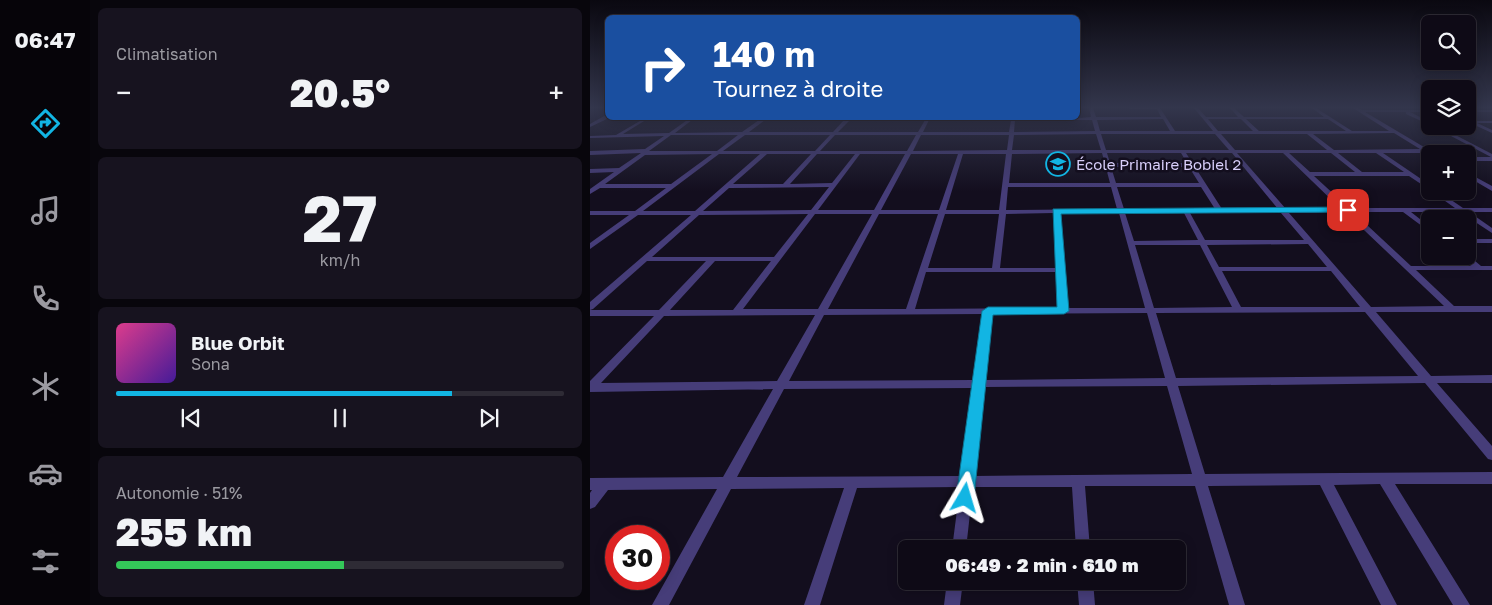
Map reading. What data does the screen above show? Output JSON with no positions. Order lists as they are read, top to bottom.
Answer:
{
  "places": {
    "school or university": ["École Primaire Bobiel 2"]
  },
  "page": {
    "tabs": "06:47",
    "tile": [
      "Climatisation",
      ["27", "km/h"],
      ["Autonomie · 51%", "255 km"]
    ],
    "map_buttons": ["+", "−"],
    "turn": ["140 m", "Tournez à droite"],
    "heat": ["−", "20.5°", "+"],
    "song": ["Blue Orbit", "Sona"],
    "limit": "30",
    "trip": "06:49 · 2 min · 610 m"
  }
}
